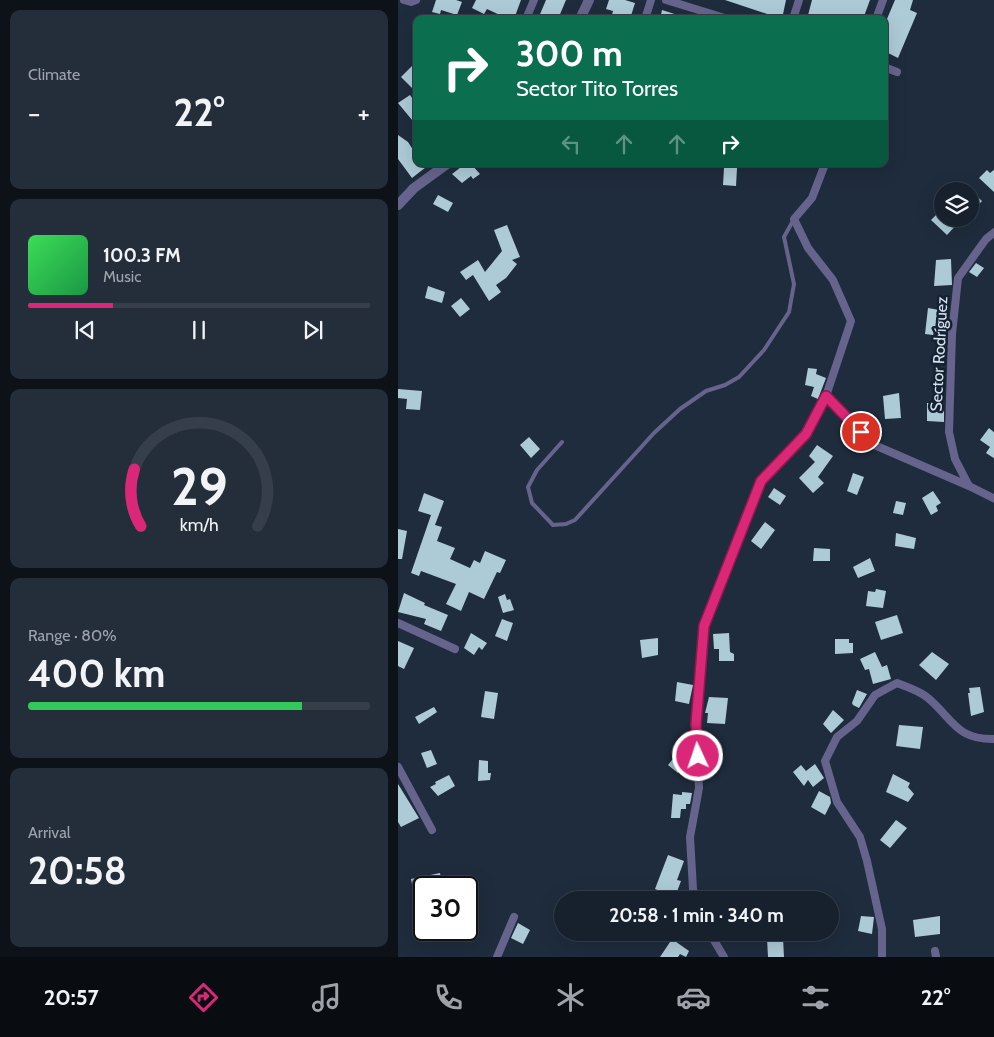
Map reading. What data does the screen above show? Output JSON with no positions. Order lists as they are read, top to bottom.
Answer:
{
  "streets": {
    "street": ["Sector Rodríguez"]
  },
  "page": {
    "tile": [
      "Climate",
      ["Range · 80%", "400 km"],
      ["Arrival", "20:58"]
    ],
    "turn": ["300 m", "Sector Tito Torres"],
    "heat": ["−", "22°", "+"],
    "song": ["100.3 FM", "Music"],
    "limit": "30",
    "trip": "20:58 · 1 min · 340 m",
    "tabs": ["20:57", "22°"],
    "gauge": ["29", "km/h"]
  }
}
